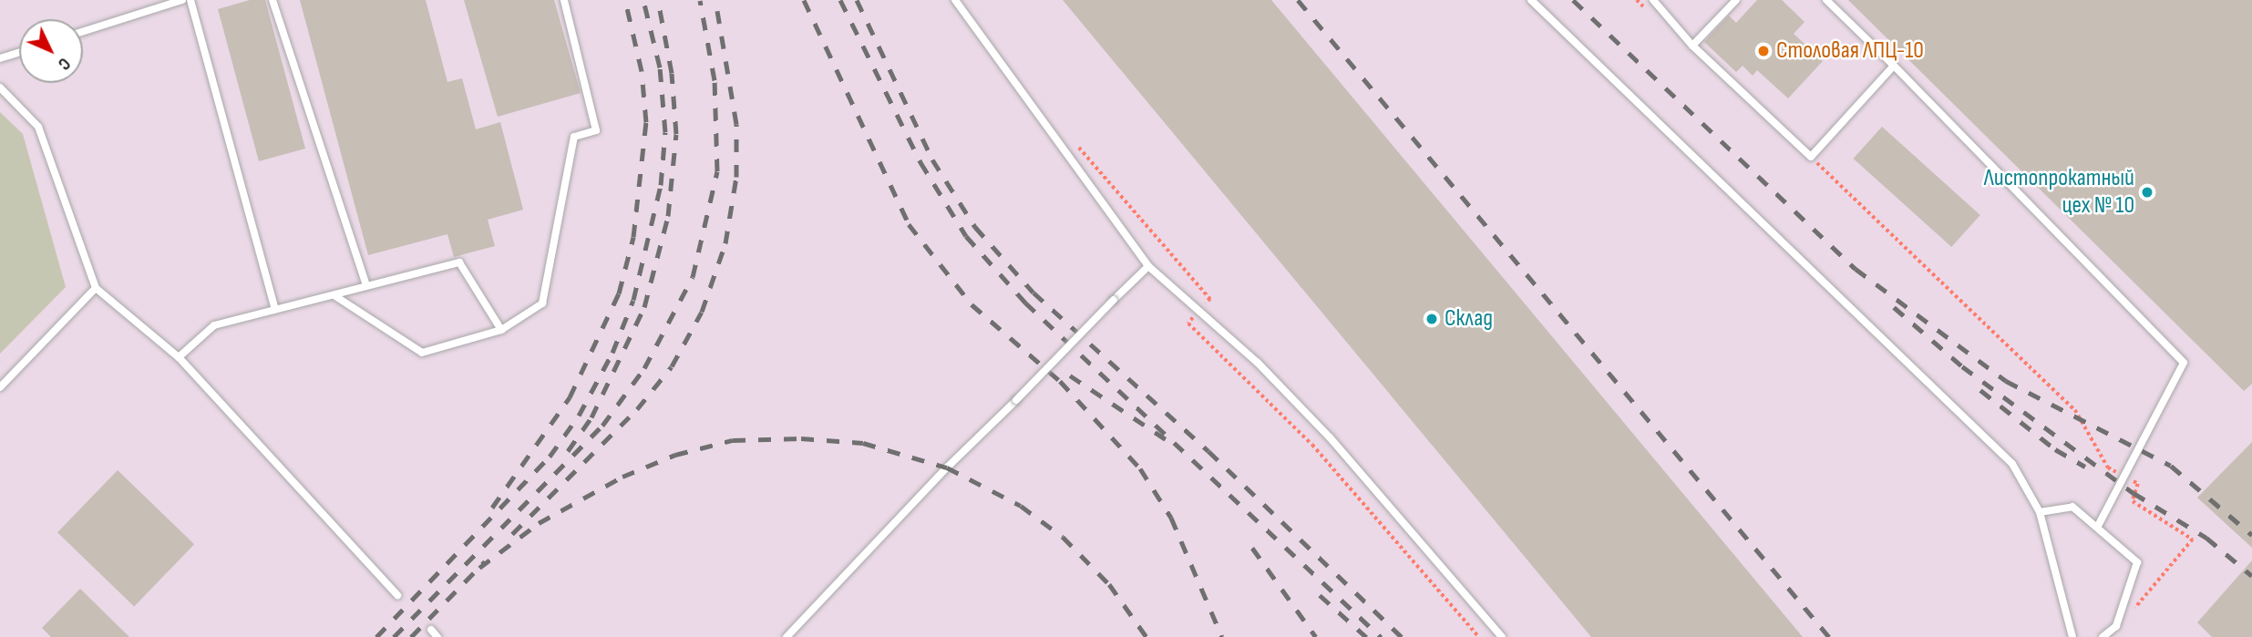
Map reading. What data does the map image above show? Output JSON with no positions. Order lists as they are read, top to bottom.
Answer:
{
  "places": ["Столовая ЛПЦ-10", "Листопрокатный цех № 10", "Склад"],
  "north": "bottom right"
}
